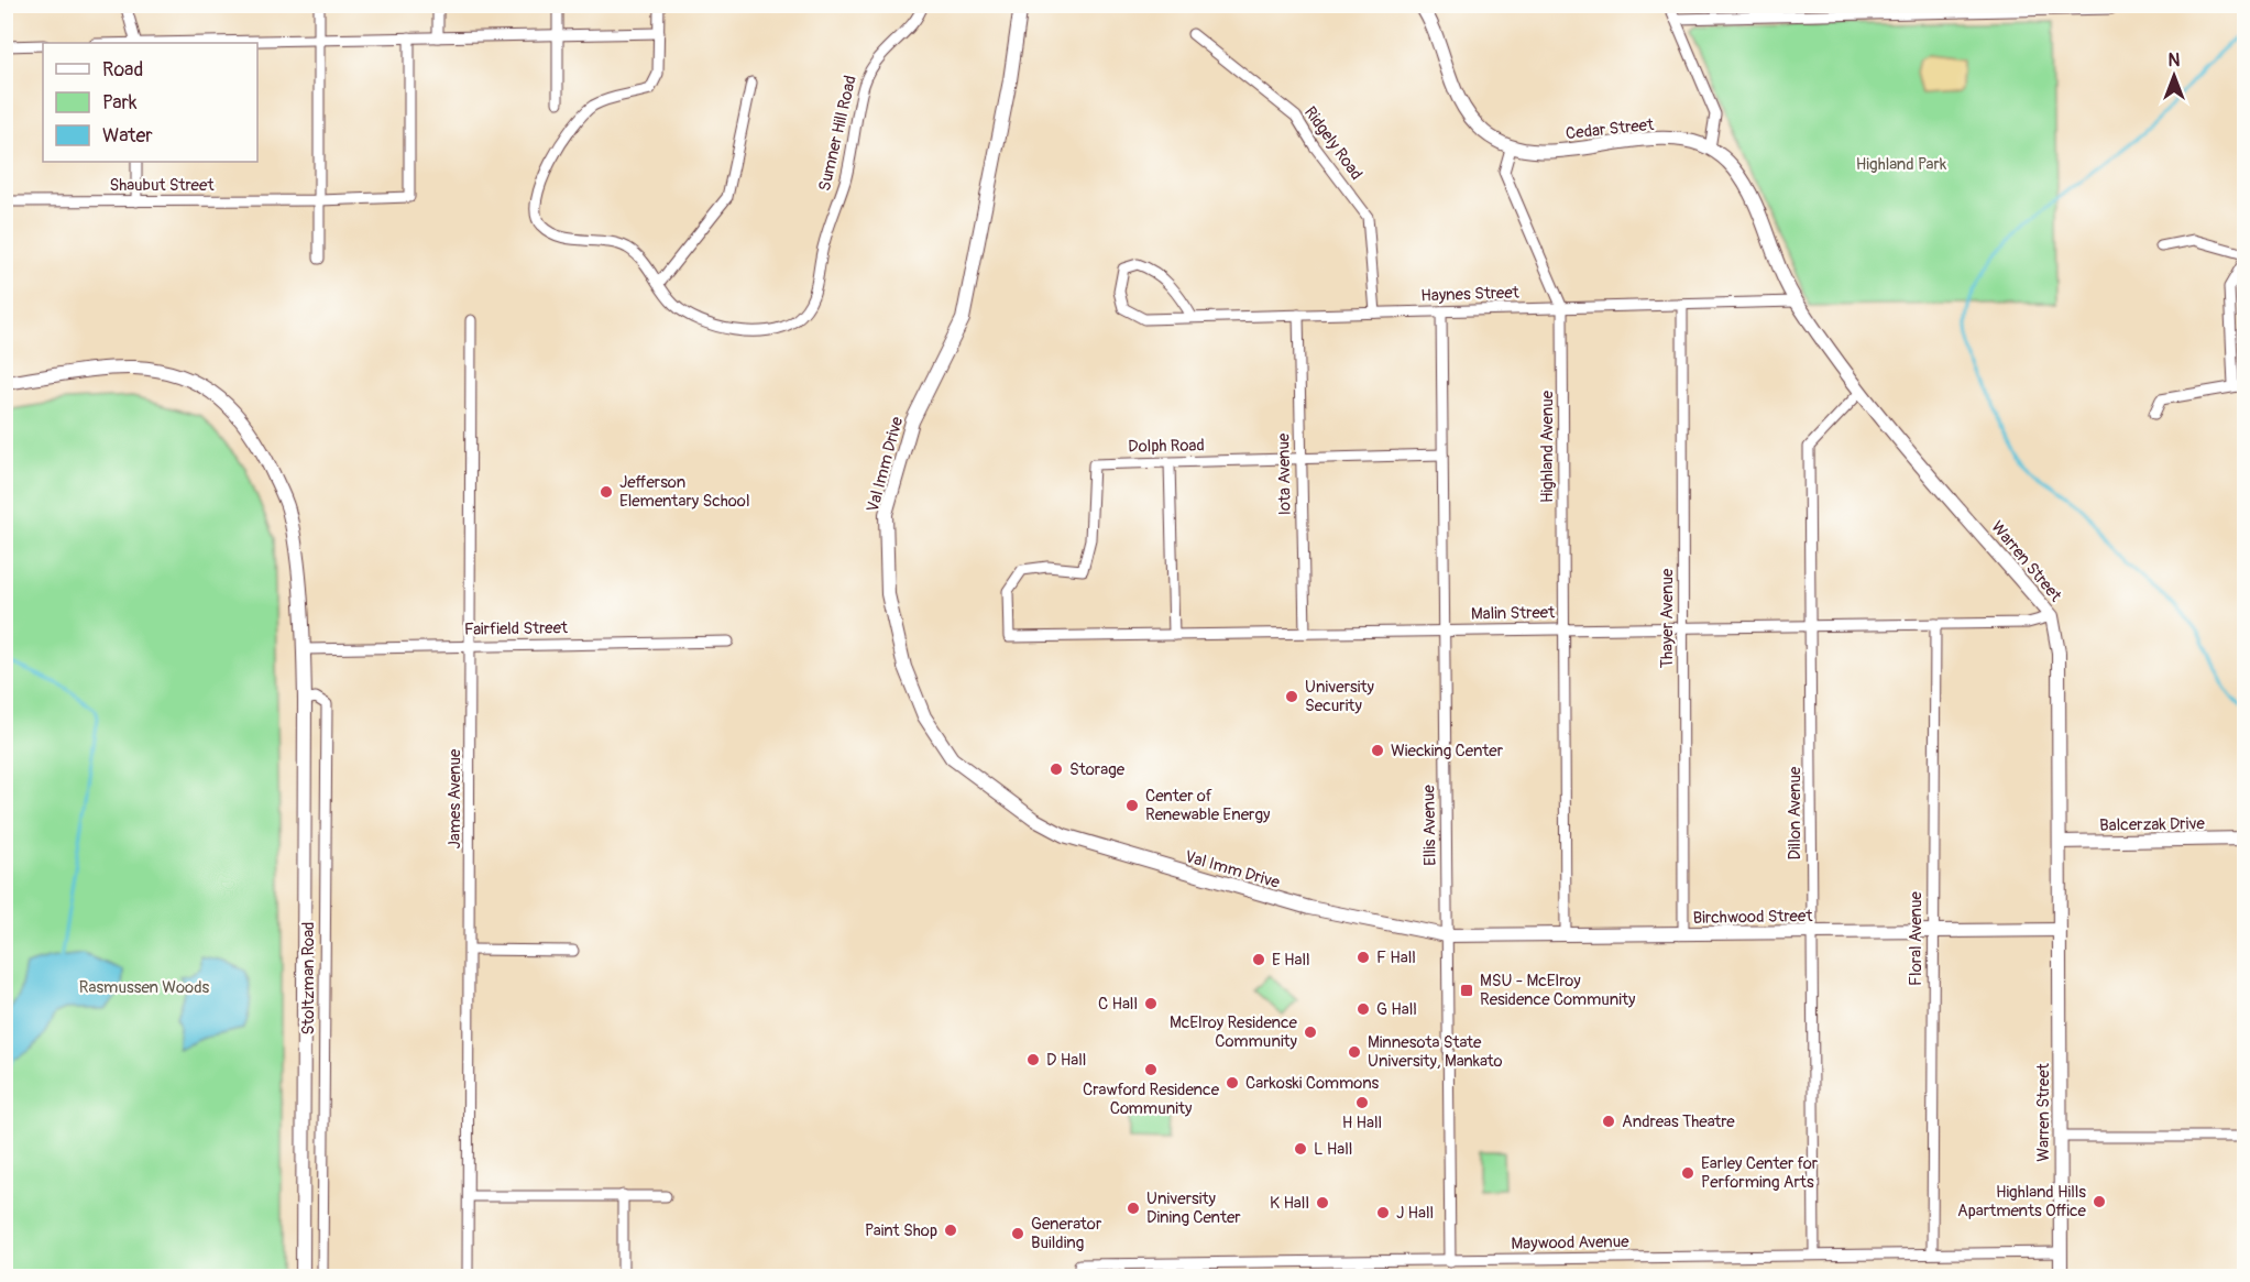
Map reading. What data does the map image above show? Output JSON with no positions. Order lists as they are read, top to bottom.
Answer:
{
  "streets": {
    "street": [
      "Cedar Street",
      "Sumner Hill Road",
      "Ridgely Road",
      "Shaubut Street",
      "Haynes Street",
      "Dolph Road",
      "Highland Avenue",
      "Val Imm Drive",
      "Iota Avenue",
      "Warren Street",
      "Malin Street",
      "Thayer Avenue",
      "Fairfield Street",
      "James Avenue",
      "Dillon Avenue",
      "Balcerzak Drive",
      "Ellis Avenue",
      "Birchwood Street",
      "Floral Avenue",
      "Stoltzman Road",
      "Maywood Avenue"
    ]
  },
  "crossings": [
    ["Cedar Street", "Highland Avenue"],
    ["Cedar Street", "Warren Street"],
    ["Ridgely Road", "Haynes Street"],
    ["Haynes Street", "Highland Avenue"],
    ["Haynes Street", "Iota Avenue"],
    ["Haynes Street", "Warren Street"],
    ["Haynes Street", "Thayer Avenue"],
    ["Haynes Street", "Ellis Avenue"],
    ["Dolph Road", "Iota Avenue"],
    ["Dolph Road", "Malin Street"],
    ["Dolph Road", "Ellis Avenue"],
    ["Highland Avenue", "Malin Street"],
    ["Highland Avenue", "Birchwood Street"],
    ["Val Imm Drive", "Ellis Avenue"],
    ["Val Imm Drive", "Birchwood Street"],
    ["Iota Avenue", "Malin Street"],
    ["Warren Street", "Malin Street"],
    ["Warren Street", "Dillon Avenue"],
    ["Warren Street", "Balcerzak Drive"],
    ["Warren Street", "Birchwood Street"],
    ["Warren Street", "Maywood Avenue"],
    ["Malin Street", "Thayer Avenue"],
    ["Malin Street", "Dillon Avenue"],
    ["Malin Street", "Ellis Avenue"],
    ["Malin Street", "Floral Avenue"],
    ["Thayer Avenue", "Birchwood Street"],
    ["Fairfield Street", "James Avenue"],
    ["Fairfield Street", "Stoltzman Road"],
    ["Dillon Avenue", "Birchwood Street"],
    ["Dillon Avenue", "Maywood Avenue"],
    ["Ellis Avenue", "Birchwood Street"],
    ["Ellis Avenue", "Maywood Avenue"],
    ["Birchwood Street", "Floral Avenue"],
    ["Floral Avenue", "Maywood Avenue"]
  ],
  "parks": ["Highland Park", "Rasmussen Woods"],
  "places": {
    "other": [
      "Jefferson Elementary School",
      "University Security",
      "Wiecking Center",
      "Storage",
      "Center of Renewable Energy",
      "F Hall",
      "E Hall",
      "C Hall",
      "G Hall",
      "McElroy Residence Community",
      "Minnesota State University, Mankato",
      "D Hall",
      "Crawford Residence Community",
      "Carkoski Commons",
      "H Hall",
      "Andreas Theatre",
      "L Hall",
      "Earley Center for Performing Arts",
      "Highland Hills Apartments Office",
      "K Hall",
      "University Dining Center",
      "J Hall",
      "Paint Shop",
      "Generator Building"
    ],
    "transit": ["MSU - McElroy Residence Community"]
  },
  "legend": ["Road", "Park", "Water"],
  "north": "top"
}
